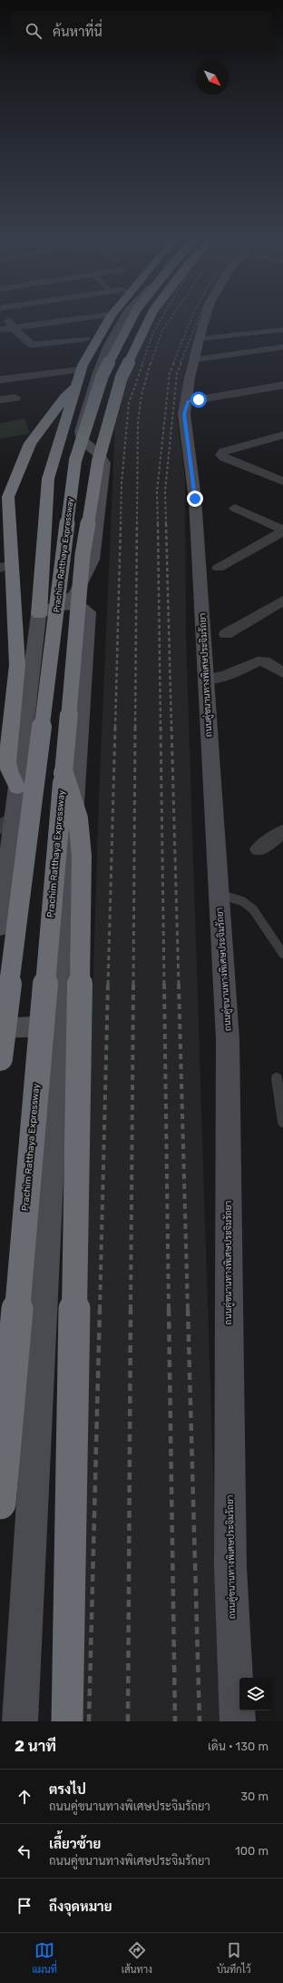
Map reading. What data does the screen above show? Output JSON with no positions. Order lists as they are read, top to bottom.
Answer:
{
  "streets": {
    "highway": ["Prachim Ratthaya Expressway"],
    "main road": ["ถนนคู่ขนานทางพิเศษประจิมรัถยา"]
  },
  "north": "bottom right",
  "page": {
    "search": "ค้นหาที่นี่",
    "heading": ["2 นาที", "เดิน · 130 m"],
    "list": [
      ["ตรงไป", "ถนนคู่ขนานทางพิเศษประจิมรัถยา", "30 m"],
      ["เลี้ยวซ้าย", "ถนนคู่ขนานทางพิเศษประจิมรัถยา", "100 m"],
      "ถึงจุดหมาย"
    ],
    "nav": ["แผนที่", "เส้นทาง", "บันทึกไว้"]
  }
}
